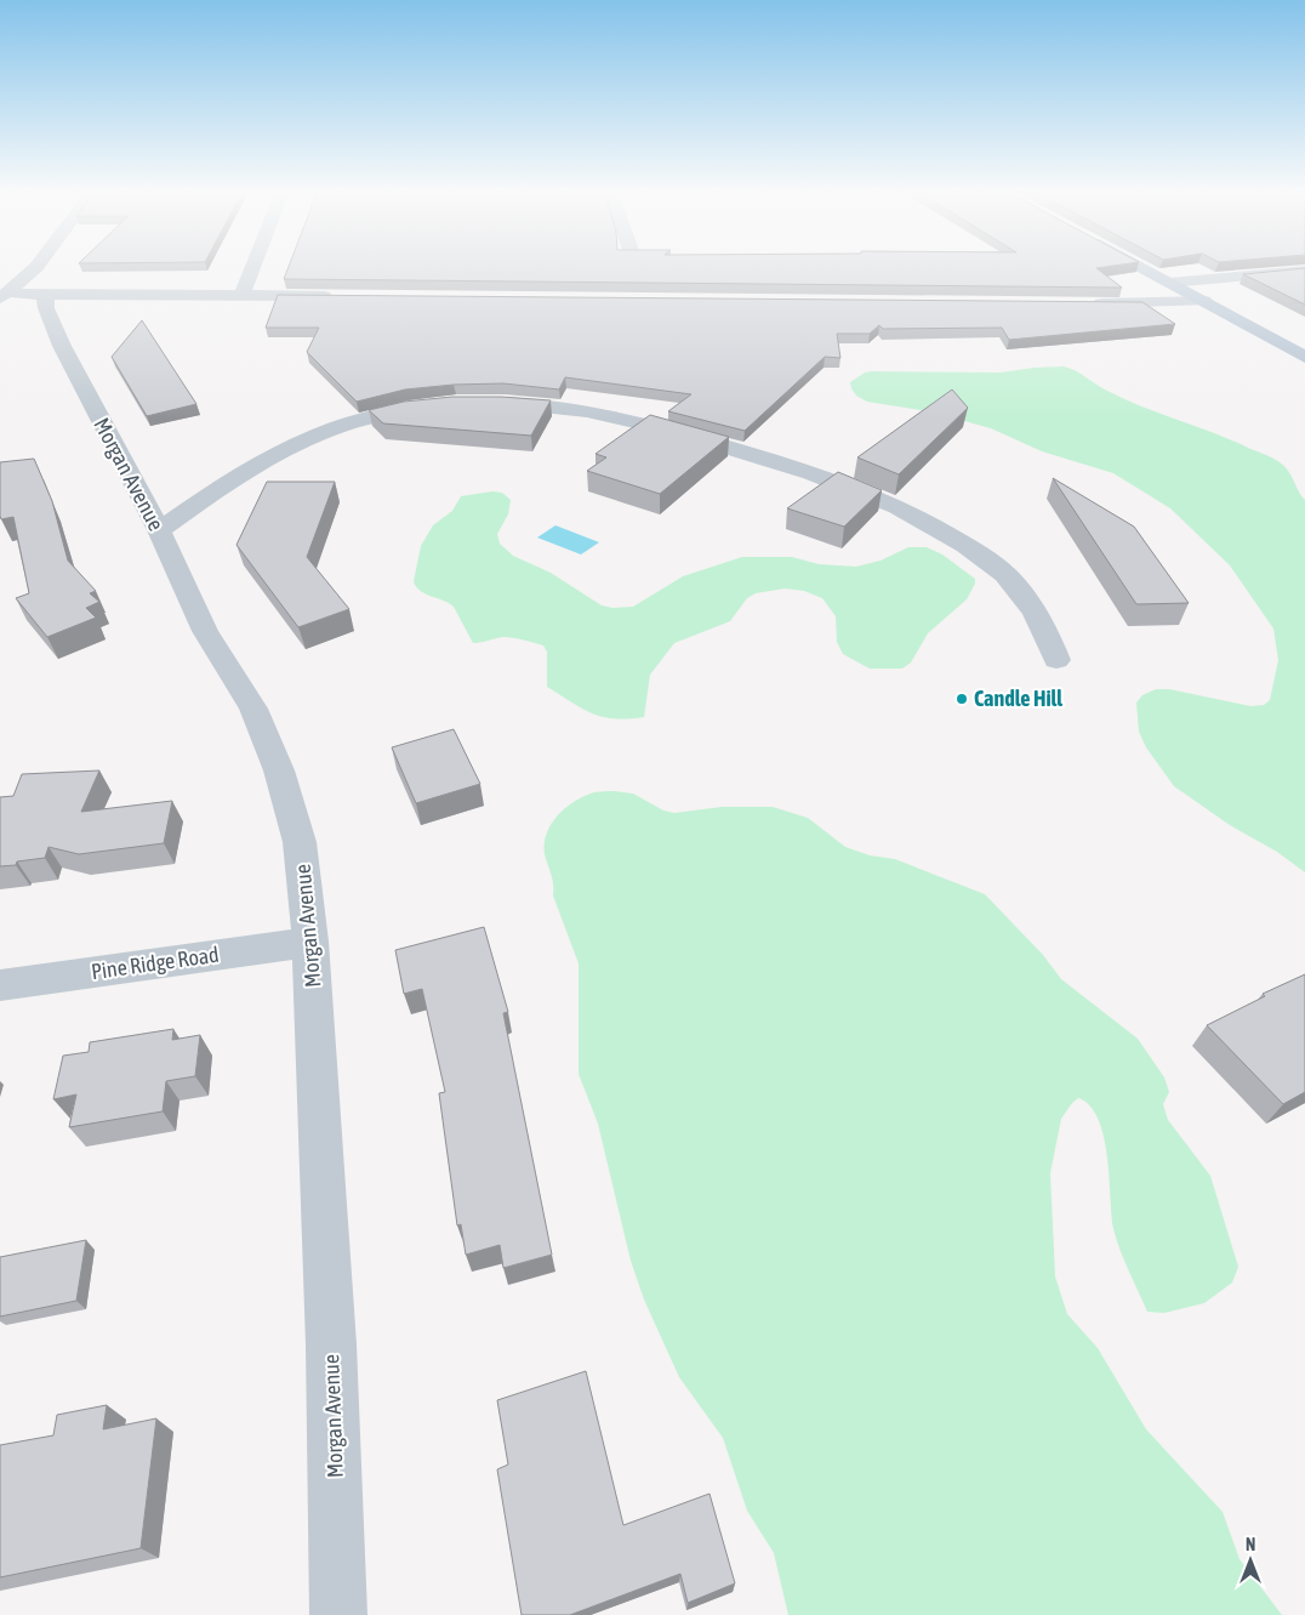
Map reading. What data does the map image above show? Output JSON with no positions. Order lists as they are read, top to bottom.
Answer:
{
  "streets": {
    "street": ["Morgan Avenue", "Pine Ridge Road"]
  },
  "crossings": [
    ["Morgan Avenue", "Pine Ridge Road"]
  ],
  "places": ["Candle Hill"],
  "north": "top"
}
